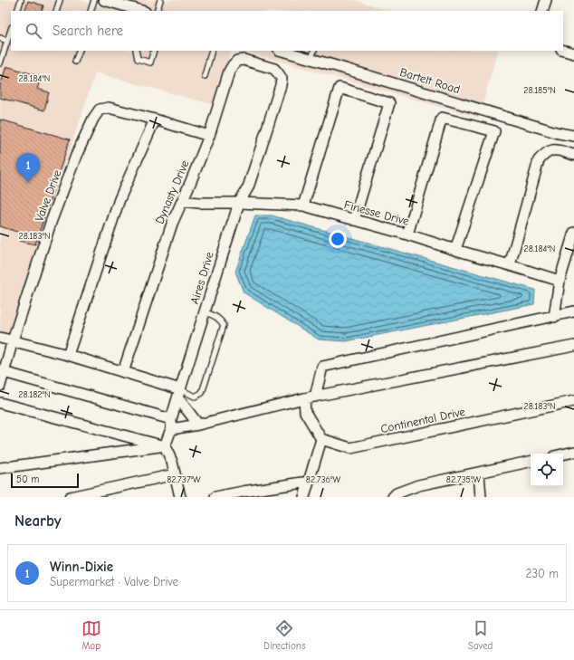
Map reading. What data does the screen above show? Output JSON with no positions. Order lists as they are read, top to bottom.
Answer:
{
  "streets": {
    "street": [
      "Bartelt Road",
      "Dynasty Drive",
      "Valve Drive",
      "Finesse Drive",
      "Aires Drive",
      "Continental Drive"
    ]
  },
  "crossings": [
    ["Dynasty Drive", "Finesse Drive"],
    ["Dynasty Drive", "Aires Drive"],
    ["Finesse Drive", "Aires Drive"]
  ],
  "scale_bar": "50 m",
  "page": {
    "search": "Search here",
    "pins": "1",
    "scale": "50 m",
    "heading": "Nearby",
    "list": [
      {
        "mark": "1",
        "name": "Winn-Dixie",
        "note": "Supermarket · Valve Drive",
        "value": "230 m"
      }
    ],
    "nav": ["Map", "Directions", "Saved"]
  },
  "coordinates": [
    "28.184°N",
    "28.185°N",
    "28.183°N",
    "28.182°N",
    "82.737°W",
    "82.736°W",
    "82.735°W"
  ]
}
